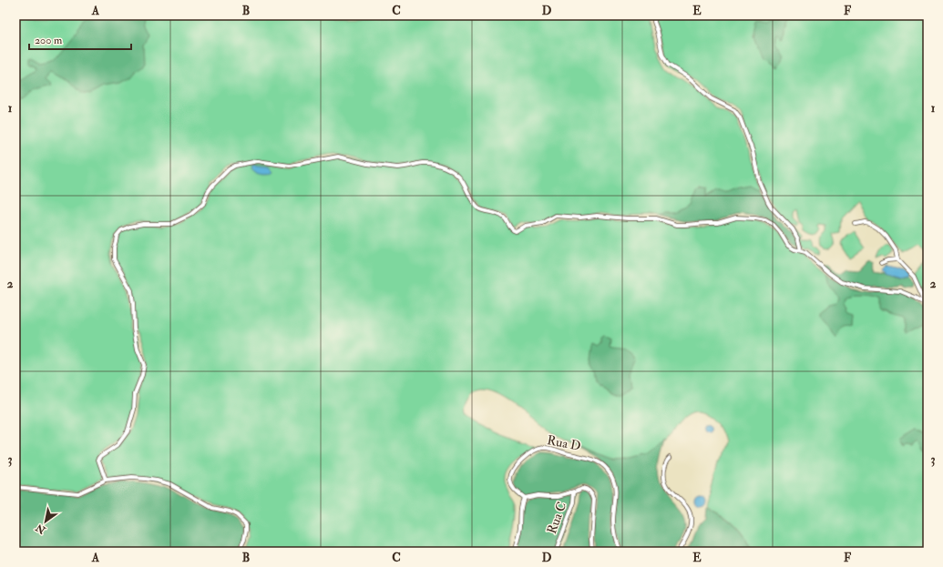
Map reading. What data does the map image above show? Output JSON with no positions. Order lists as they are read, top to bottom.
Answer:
{
  "streets": {
    "street": ["Rua D", "Rua C"]
  },
  "scale_bar": "200 m",
  "north": "bottom left",
  "grid": {
    "columns": [
      "A",
      "B",
      "C",
      "D",
      "E",
      "F"
    ],
    "rows": ["1", "2", "3"]
  }
}
